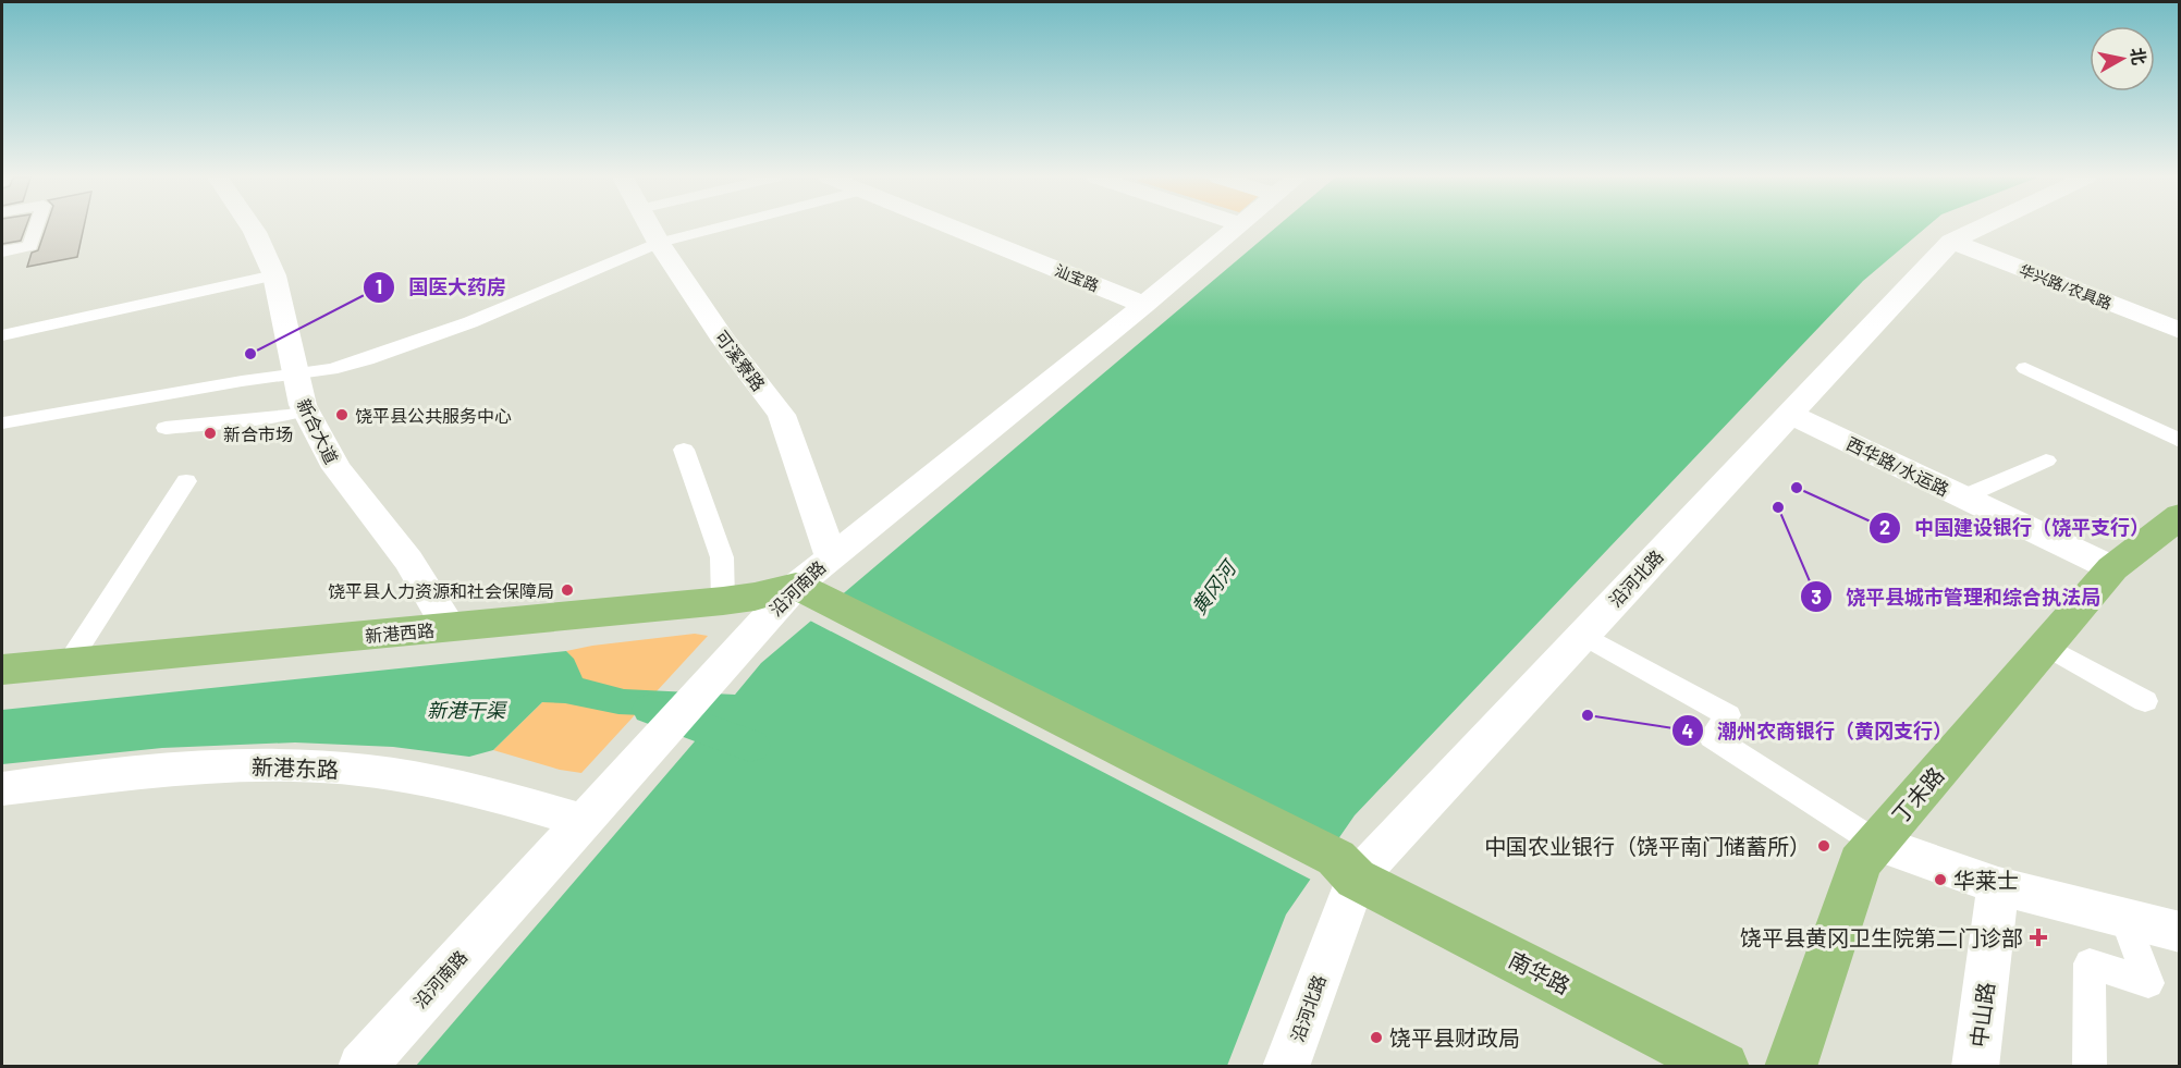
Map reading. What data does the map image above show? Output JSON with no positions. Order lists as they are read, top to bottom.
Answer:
{
  "streets": {
    "main road": [
      "汕宝路",
      "华兴路/农具路",
      "可溪寮路",
      "新合大道",
      "西华路/水运路",
      "沿河北路",
      "沿河南路",
      "新港西路",
      "新港东路",
      "丁未路",
      "南华路",
      "中山路"
    ]
  },
  "crossings": [
    ["汕宝路", "沿河南路"],
    ["华兴路/农具路", "沿河北路"],
    ["可溪寮路", "沿河南路"],
    ["新合大道", "新港西路"],
    ["西华路/水运路", "沿河北路"],
    ["西华路/水运路", "丁未路"],
    ["沿河北路", "南华路"],
    ["沿河南路", "新港西路"],
    ["沿河南路", "新港东路"],
    ["沿河南路", "南华路"],
    ["新港西路", "南华路"]
  ],
  "water": ["黄冈河", "新港干渠"],
  "places": {
    "other": [
      "国医大药房",
      "饶平县公共服务中心",
      "新合市场",
      "中国建设银行（饶平支行）",
      "饶平县城市管理和综合执法局",
      "饶平县人力资源和社会保障局",
      "潮州农商银行（黄冈支行）",
      "中国农业银行（饶平南门储蓄所）",
      "华莱士",
      "饶平县财政局"
    ],
    "health": ["饶平县黄冈卫生院第二门诊部"]
  },
  "north": "right"
}
